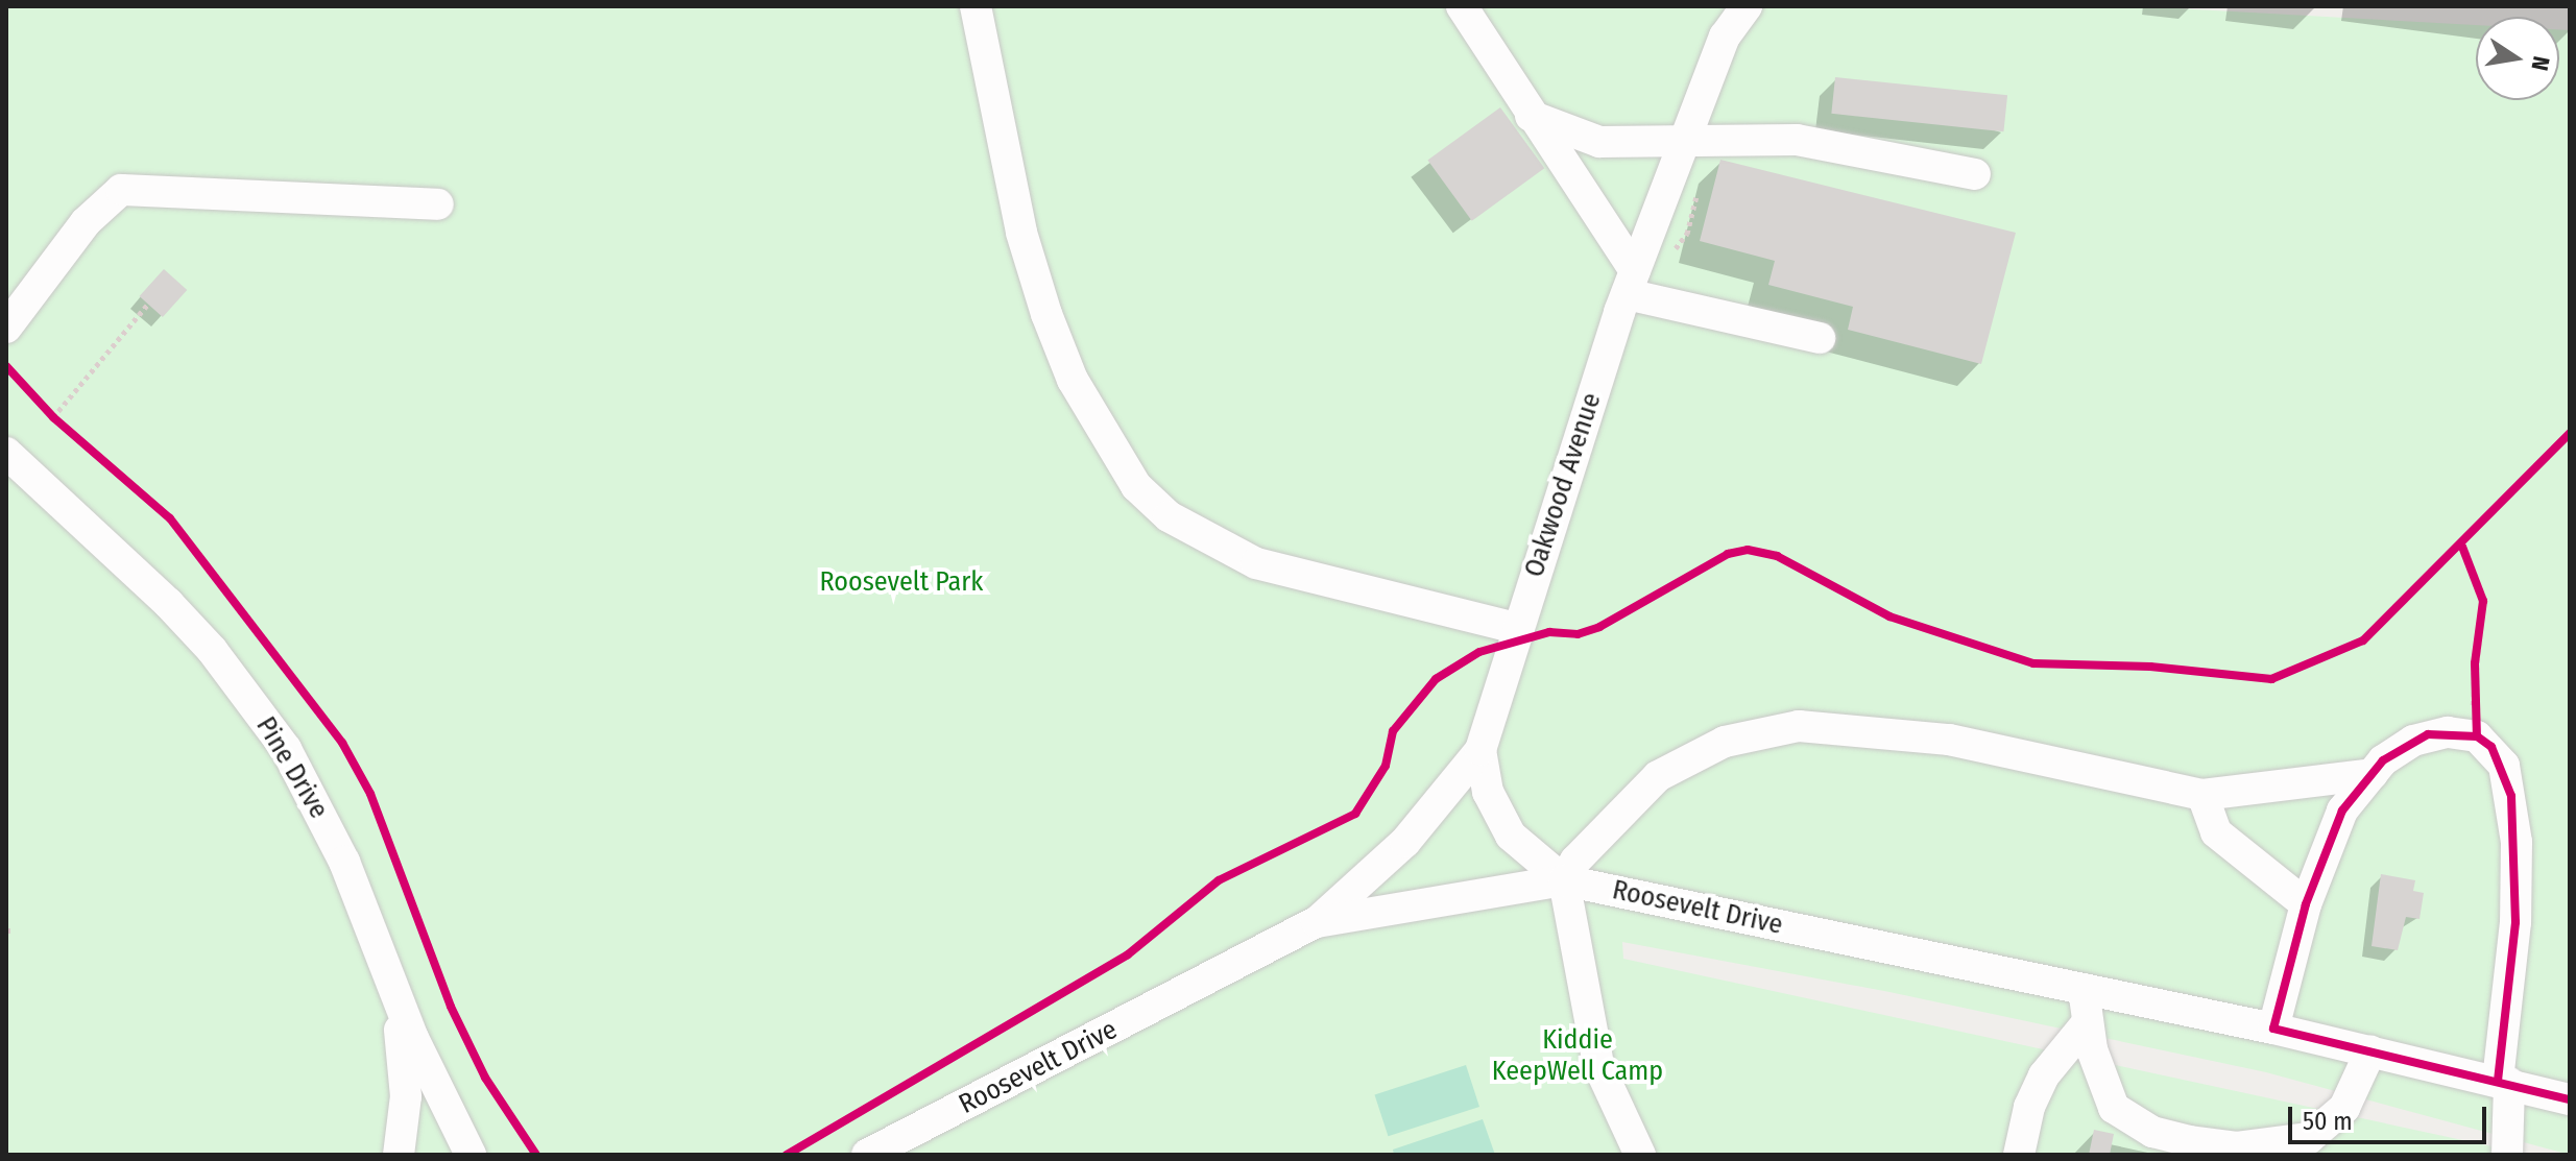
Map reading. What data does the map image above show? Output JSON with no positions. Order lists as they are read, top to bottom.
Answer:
{
  "streets": {
    "street": ["Oakwood Avenue", "Pine Drive", "Roosevelt Drive"]
  },
  "crossings": [
    ["Oakwood Avenue", "Roosevelt Drive"]
  ],
  "parks": ["Roosevelt Park", "Kiddie KeepWell Camp"],
  "scale_bar": "50 m",
  "north": "right"
}
